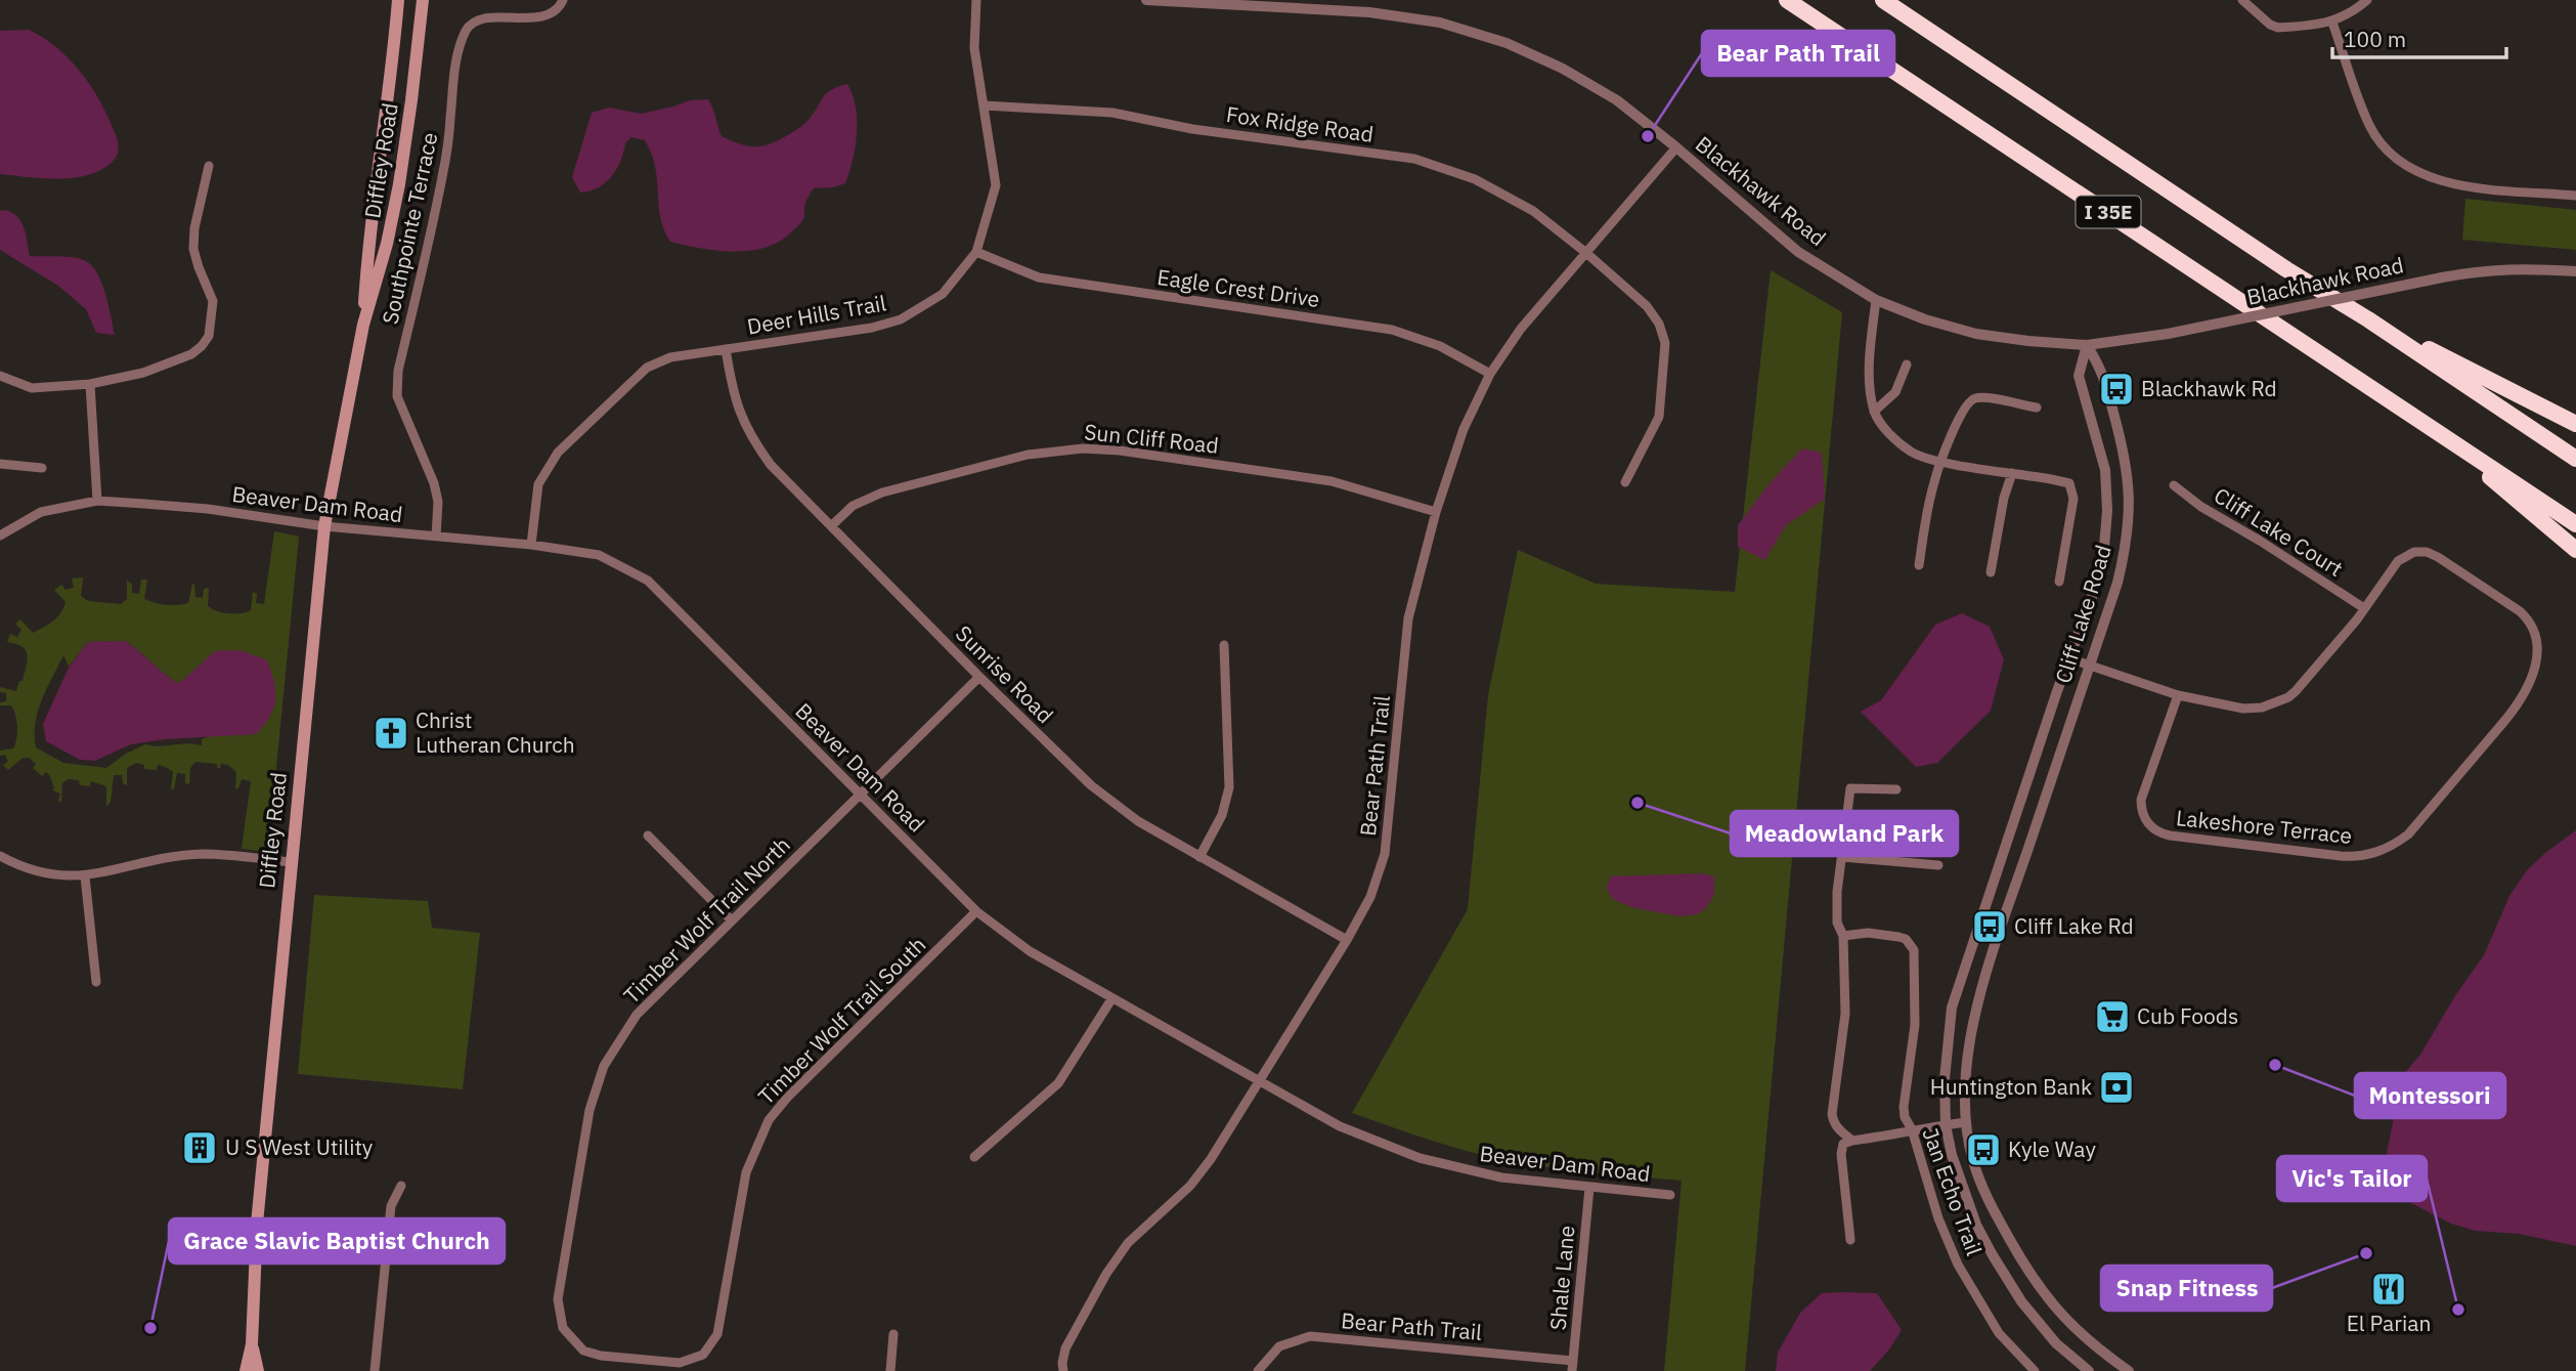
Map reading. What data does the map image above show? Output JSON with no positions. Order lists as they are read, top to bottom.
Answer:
{
  "streets": {
    "highway": ["I 35E"],
    "main road": ["Diffley Road"],
    "street": [
      "Fox Ridge Road",
      "Blackhawk Road",
      "Southpointe Terrace",
      "Eagle Crest Drive",
      "Deer Hills Trail",
      "Sun Cliff Road",
      "Beaver Dam Road",
      "Cliff Lake Court",
      "Cliff Lake Road",
      "Sunrise Road",
      "Bear Path Trail",
      "Lakeshore Terrace",
      "Timber Wolf Trail North",
      "Timber Wolf Trail South",
      "Jan Echo Trail",
      "Shale Lane"
    ]
  },
  "crossings": [
    ["Fox Ridge Road", "Deer Hills Trail"],
    ["Fox Ridge Road", "Bear Path Trail"],
    ["Diffley Road", "Beaver Dam Road"],
    ["Blackhawk Road", "Cliff Lake Road"],
    ["Blackhawk Road", "Bear Path Trail"],
    ["Southpointe Terrace", "Beaver Dam Road"],
    ["Eagle Crest Drive", "Deer Hills Trail"],
    ["Eagle Crest Drive", "Bear Path Trail"],
    ["Deer Hills Trail", "Beaver Dam Road"],
    ["Deer Hills Trail", "Sunrise Road"],
    ["Sun Cliff Road", "Sunrise Road"],
    ["Sun Cliff Road", "Bear Path Trail"],
    ["Beaver Dam Road", "Bear Path Trail"],
    ["Beaver Dam Road", "Timber Wolf Trail North"],
    ["Beaver Dam Road", "Timber Wolf Trail South"],
    ["Beaver Dam Road", "Shale Lane"],
    ["Cliff Lake Court", "Lakeshore Terrace"],
    ["Cliff Lake Road", "Lakeshore Terrace"],
    ["Sunrise Road", "Bear Path Trail"],
    ["Sunrise Road", "Timber Wolf Trail North"],
    ["Bear Path Trail", "Shale Lane"],
    ["Timber Wolf Trail North", "Timber Wolf Trail South"]
  ],
  "places": {
    "other": [
      "Bear Path Trail",
      "Meadowland Park",
      "Montessori",
      "Snap Fitness",
      "Vic's Tailor",
      "Grace Slavic Baptist Church"
    ],
    "bus stop": ["Blackhawk Rd", "Cliff Lake Rd", "Kyle Way"],
    "church": ["Christ Lutheran Church"],
    "supermarket": ["Cub Foods"],
    "bank": ["Huntington Bank"],
    "building": ["U S West Utility"],
    "restaurant": ["El Parian"]
  },
  "scale_bar": "100 m"
}
